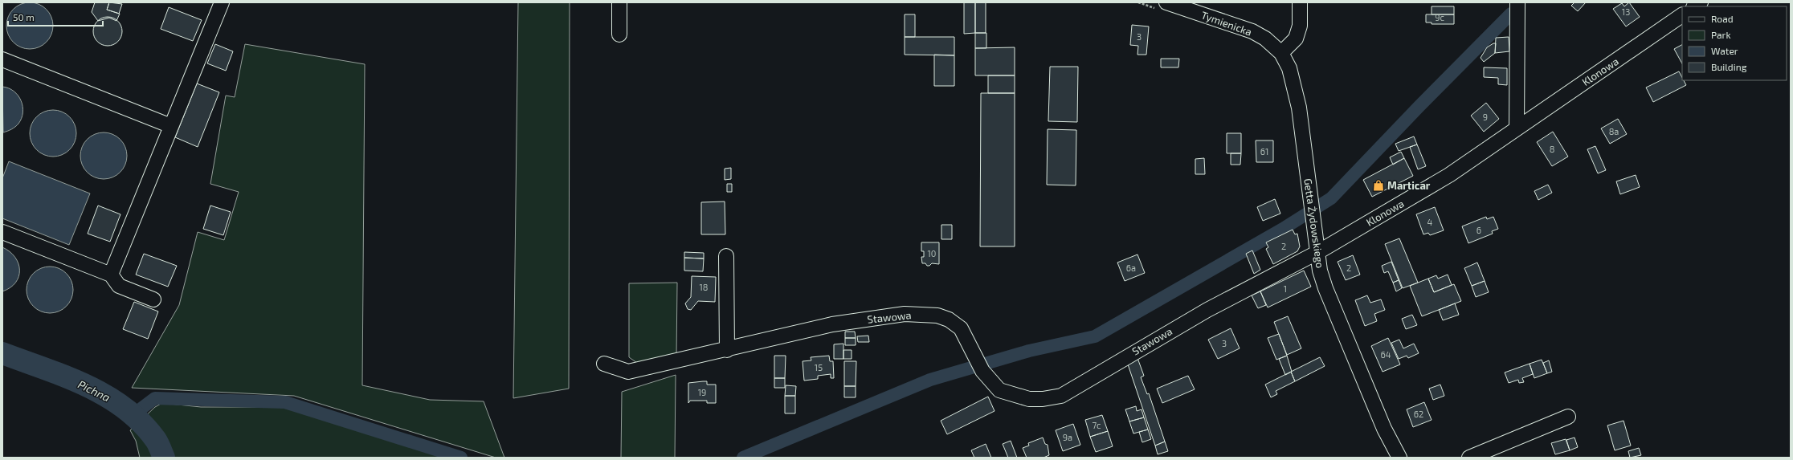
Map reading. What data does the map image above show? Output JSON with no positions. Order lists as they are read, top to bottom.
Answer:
{
  "streets": {
    "street": [
      "Tymienicka",
      "Klonowa",
      "Getta Żydowskiego",
      "Stawowa"
    ]
  },
  "crossings": [
    ["Tymienicka", "Getta Żydowskiego"],
    ["Klonowa", "Getta Żydowskiego"],
    ["Klonowa", "Stawowa"],
    ["Getta Żydowskiego", "Stawowa"]
  ],
  "water": ["Pichna"],
  "places": {
    "shop": ["Marticar"]
  },
  "house_numbers": [
    "13",
    "9c",
    "3",
    "9",
    "8a",
    "8",
    "61",
    "4",
    "6",
    "2",
    "10",
    "6a",
    "2",
    "18",
    "1",
    "3",
    "64",
    "15",
    "19",
    "62",
    "7c",
    "9a"
  ],
  "legend": [
    "Road",
    "Park",
    "Water",
    "Building"
  ],
  "scale_bar": "50 m"
}
